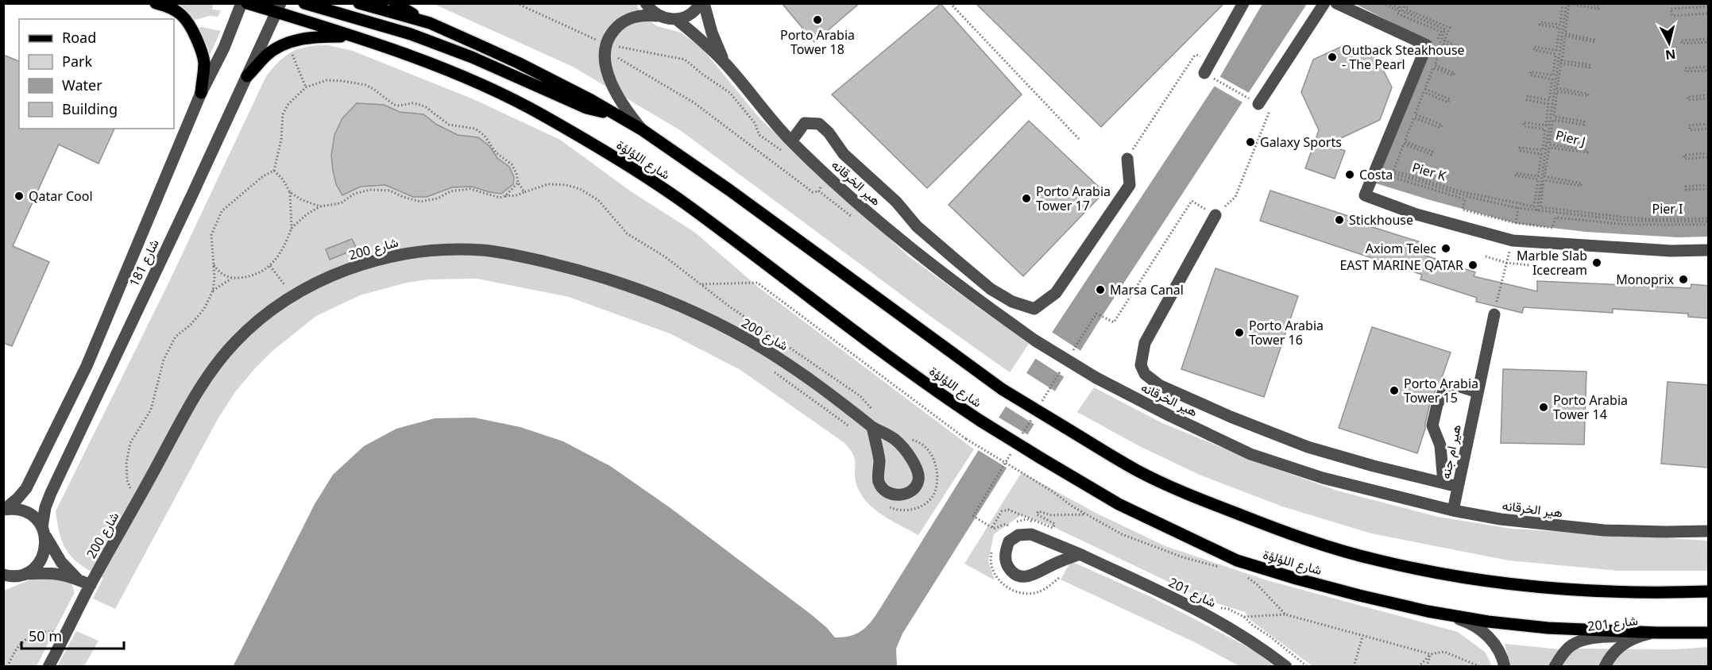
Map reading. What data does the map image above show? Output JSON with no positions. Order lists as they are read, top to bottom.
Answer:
{
  "streets": {
    "main road": ["شارع اللؤلؤة"],
    "street": [
      "هير الخرقانه",
      "شارع 200",
      "شارع 181",
      "هير ام جنه",
      "شارع 201"
    ],
    "path": ["Pier J", "Pier K", "Pier I"]
  },
  "crossings": [
    ["Pier J", "Pier K"],
    ["Pier J", "Pier I"],
    ["شارع اللؤلؤة", "شارع 181"],
    ["شارع اللؤلؤة", "شارع 201"],
    ["هير الخرقانه", "هير ام جنه"]
  ],
  "places": [
    "Porto Arabia Tower 18",
    "Outback Steakhouse - The Pearl",
    "Galaxy Sports",
    "Costa",
    "Qatar Cool",
    "Porto Arabia Tower 17",
    "Stickhouse",
    "Axiom Telec",
    "Marble Slab Icecream",
    "EAST MARINE QATAR",
    "Monoprix",
    "Marsa Canal",
    "Porto Arabia Tower 16",
    "Porto Arabia Tower 15",
    "Porto Arabia Tower 14"
  ],
  "legend": [
    "Road",
    "Park",
    "Water",
    "Building"
  ],
  "scale_bar": "50 m",
  "north": "bottom"
}
